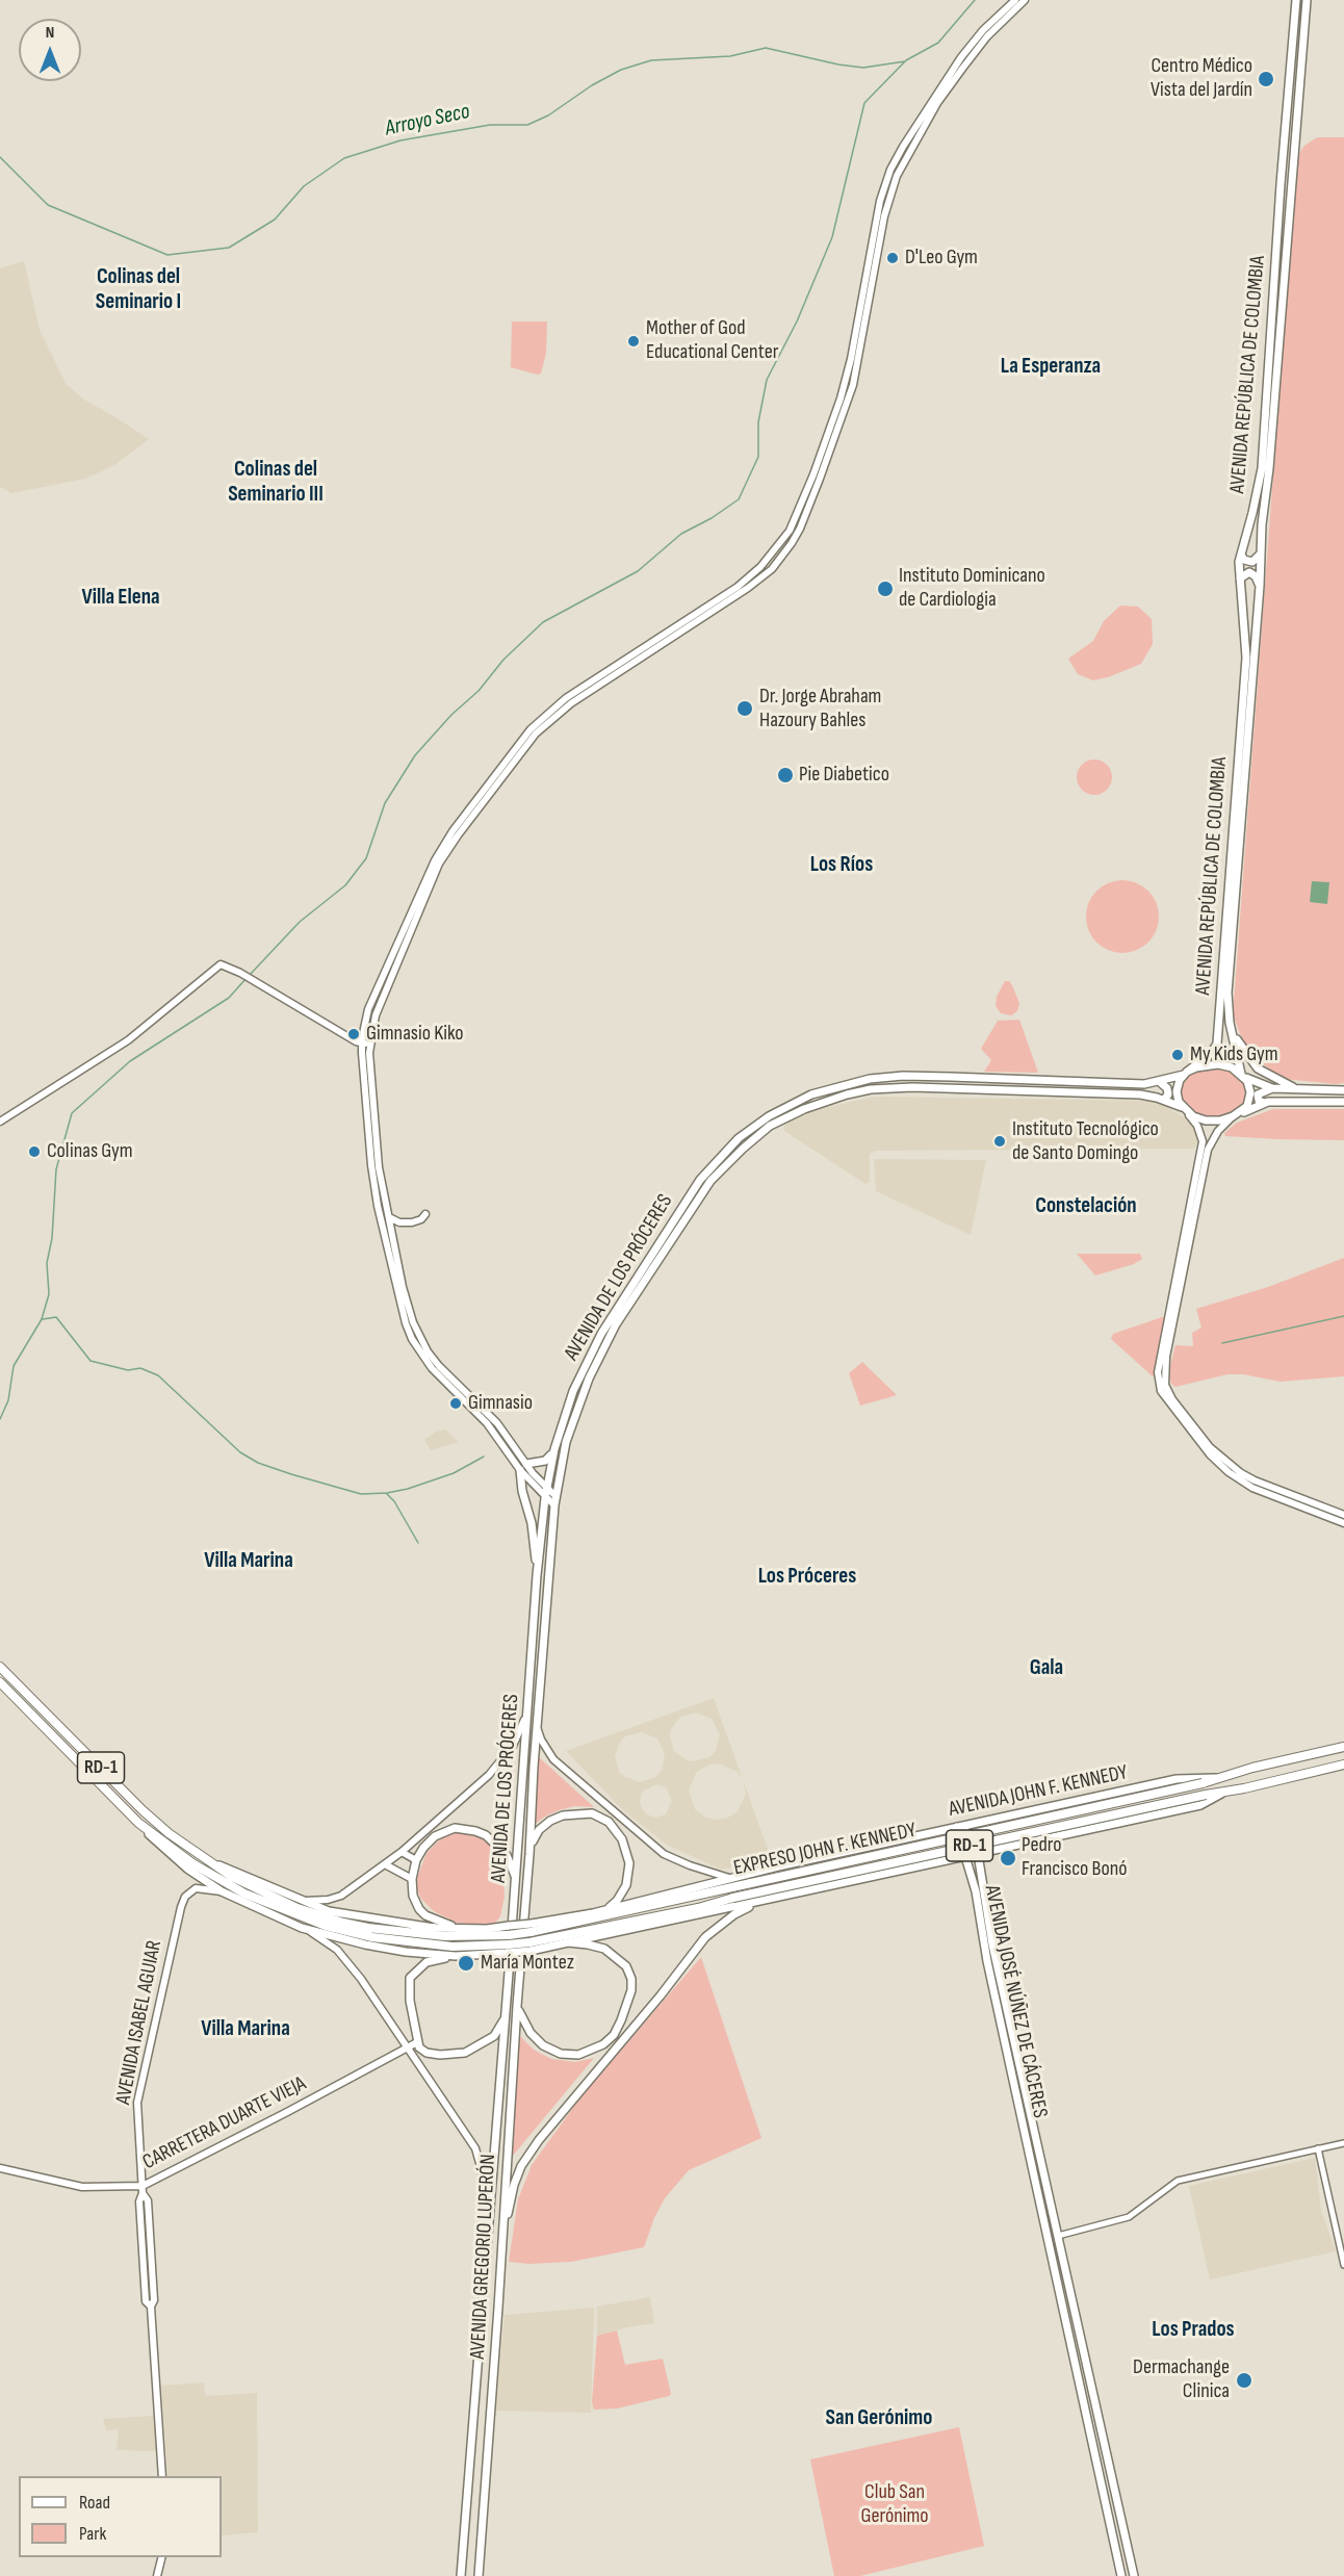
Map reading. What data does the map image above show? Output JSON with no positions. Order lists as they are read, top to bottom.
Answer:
{
  "streets": {
    "highway": ["RD-1", "EXPRESO JOHN F. KENNEDY"],
    "main road": [
      "AVENIDA REPÚBLICA DE COLOMBIA",
      "AVENIDA DE LOS PRÓCERES",
      "AVENIDA JOHN F. KENNEDY",
      "AVENIDA JOSÉ NÚÑEZ DE CÁCERES",
      "AVENIDA ISABEL AGUIAR",
      "CARRETERA DUARTE VIEJA",
      "AVENIDA GREGORIO LUPERÓN"
    ]
  },
  "crossings": [
    ["AVENIDA REPÚBLICA DE COLOMBIA", "AVENIDA DE LOS PRÓCERES"],
    ["AVENIDA DE LOS PRÓCERES", "RD-1"],
    ["AVENIDA DE LOS PRÓCERES", "EXPRESO JOHN F. KENNEDY"],
    ["AVENIDA DE LOS PRÓCERES", "AVENIDA GREGORIO LUPERÓN"],
    ["RD-1", "AVENIDA JOHN F. KENNEDY"],
    ["RD-1", "EXPRESO JOHN F. KENNEDY"],
    ["RD-1", "AVENIDA JOSÉ NÚÑEZ DE CÁCERES"],
    ["RD-1", "AVENIDA GREGORIO LUPERÓN"],
    ["AVENIDA JOHN F. KENNEDY", "EXPRESO JOHN F. KENNEDY"],
    ["AVENIDA JOHN F. KENNEDY", "AVENIDA JOSÉ NÚÑEZ DE CÁCERES"],
    ["EXPRESO JOHN F. KENNEDY", "AVENIDA GREGORIO LUPERÓN"],
    ["AVENIDA ISABEL AGUIAR", "CARRETERA DUARTE VIEJA"]
  ],
  "districts": [
    "Colinas del Seminario I",
    "La Esperanza",
    "Colinas del Seminario III",
    "Villa Elena",
    "Los Ríos",
    "Constelación",
    "Villa Marina",
    "Los Próceres",
    "Gala",
    "Villa Marina",
    "Los Prados",
    "San Gerónimo"
  ],
  "water": ["Arroyo Seco"],
  "parks": ["Club San Gerónimo"],
  "places": [
    "Centro Médico Vista del Jardín",
    "D'Leo Gym",
    "Mother of God Educational Center",
    "Instituto Dominicano de Cardiologia",
    "Dr. Jorge Abraham Hazoury Bahles",
    "Pie Diabetico",
    "Gimnasio Kiko",
    "My Kids Gym",
    "Instituto Tecnológico de Santo Domingo",
    "Colinas Gym",
    "Gimnasio",
    "Pedro Francisco Bonó",
    "María Montez",
    "Dermachange Clinica"
  ],
  "legend": ["Road", "Park"],
  "north": "top"
}
